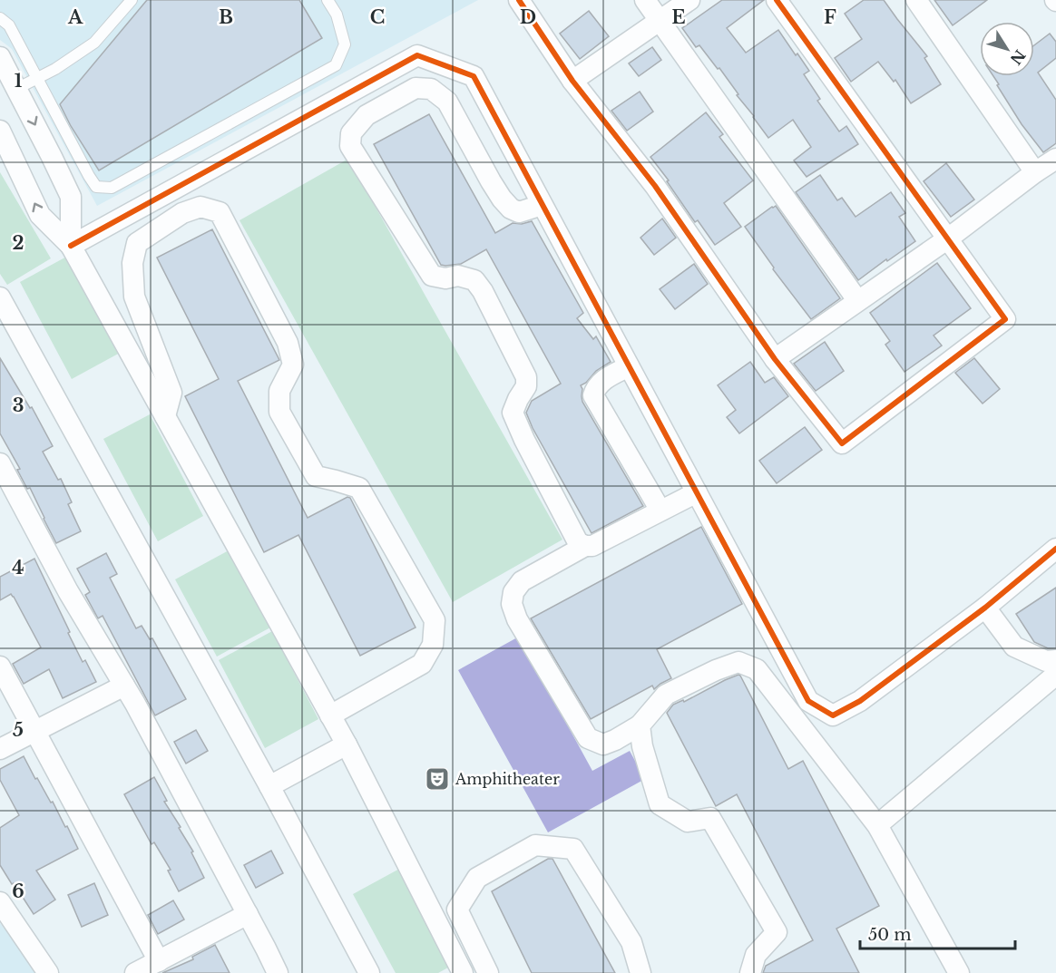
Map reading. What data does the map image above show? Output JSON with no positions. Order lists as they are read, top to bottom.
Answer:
{
  "places": {
    "theatre": ["Amphitheater"]
  },
  "scale_bar": "50 m",
  "north": "bottom right",
  "grid": {
    "columns": [
      "A",
      "B",
      "C",
      "D",
      "E",
      "F"
    ],
    "rows": [
      "1",
      "2",
      "3",
      "4",
      "5",
      "6"
    ]
  }
}
